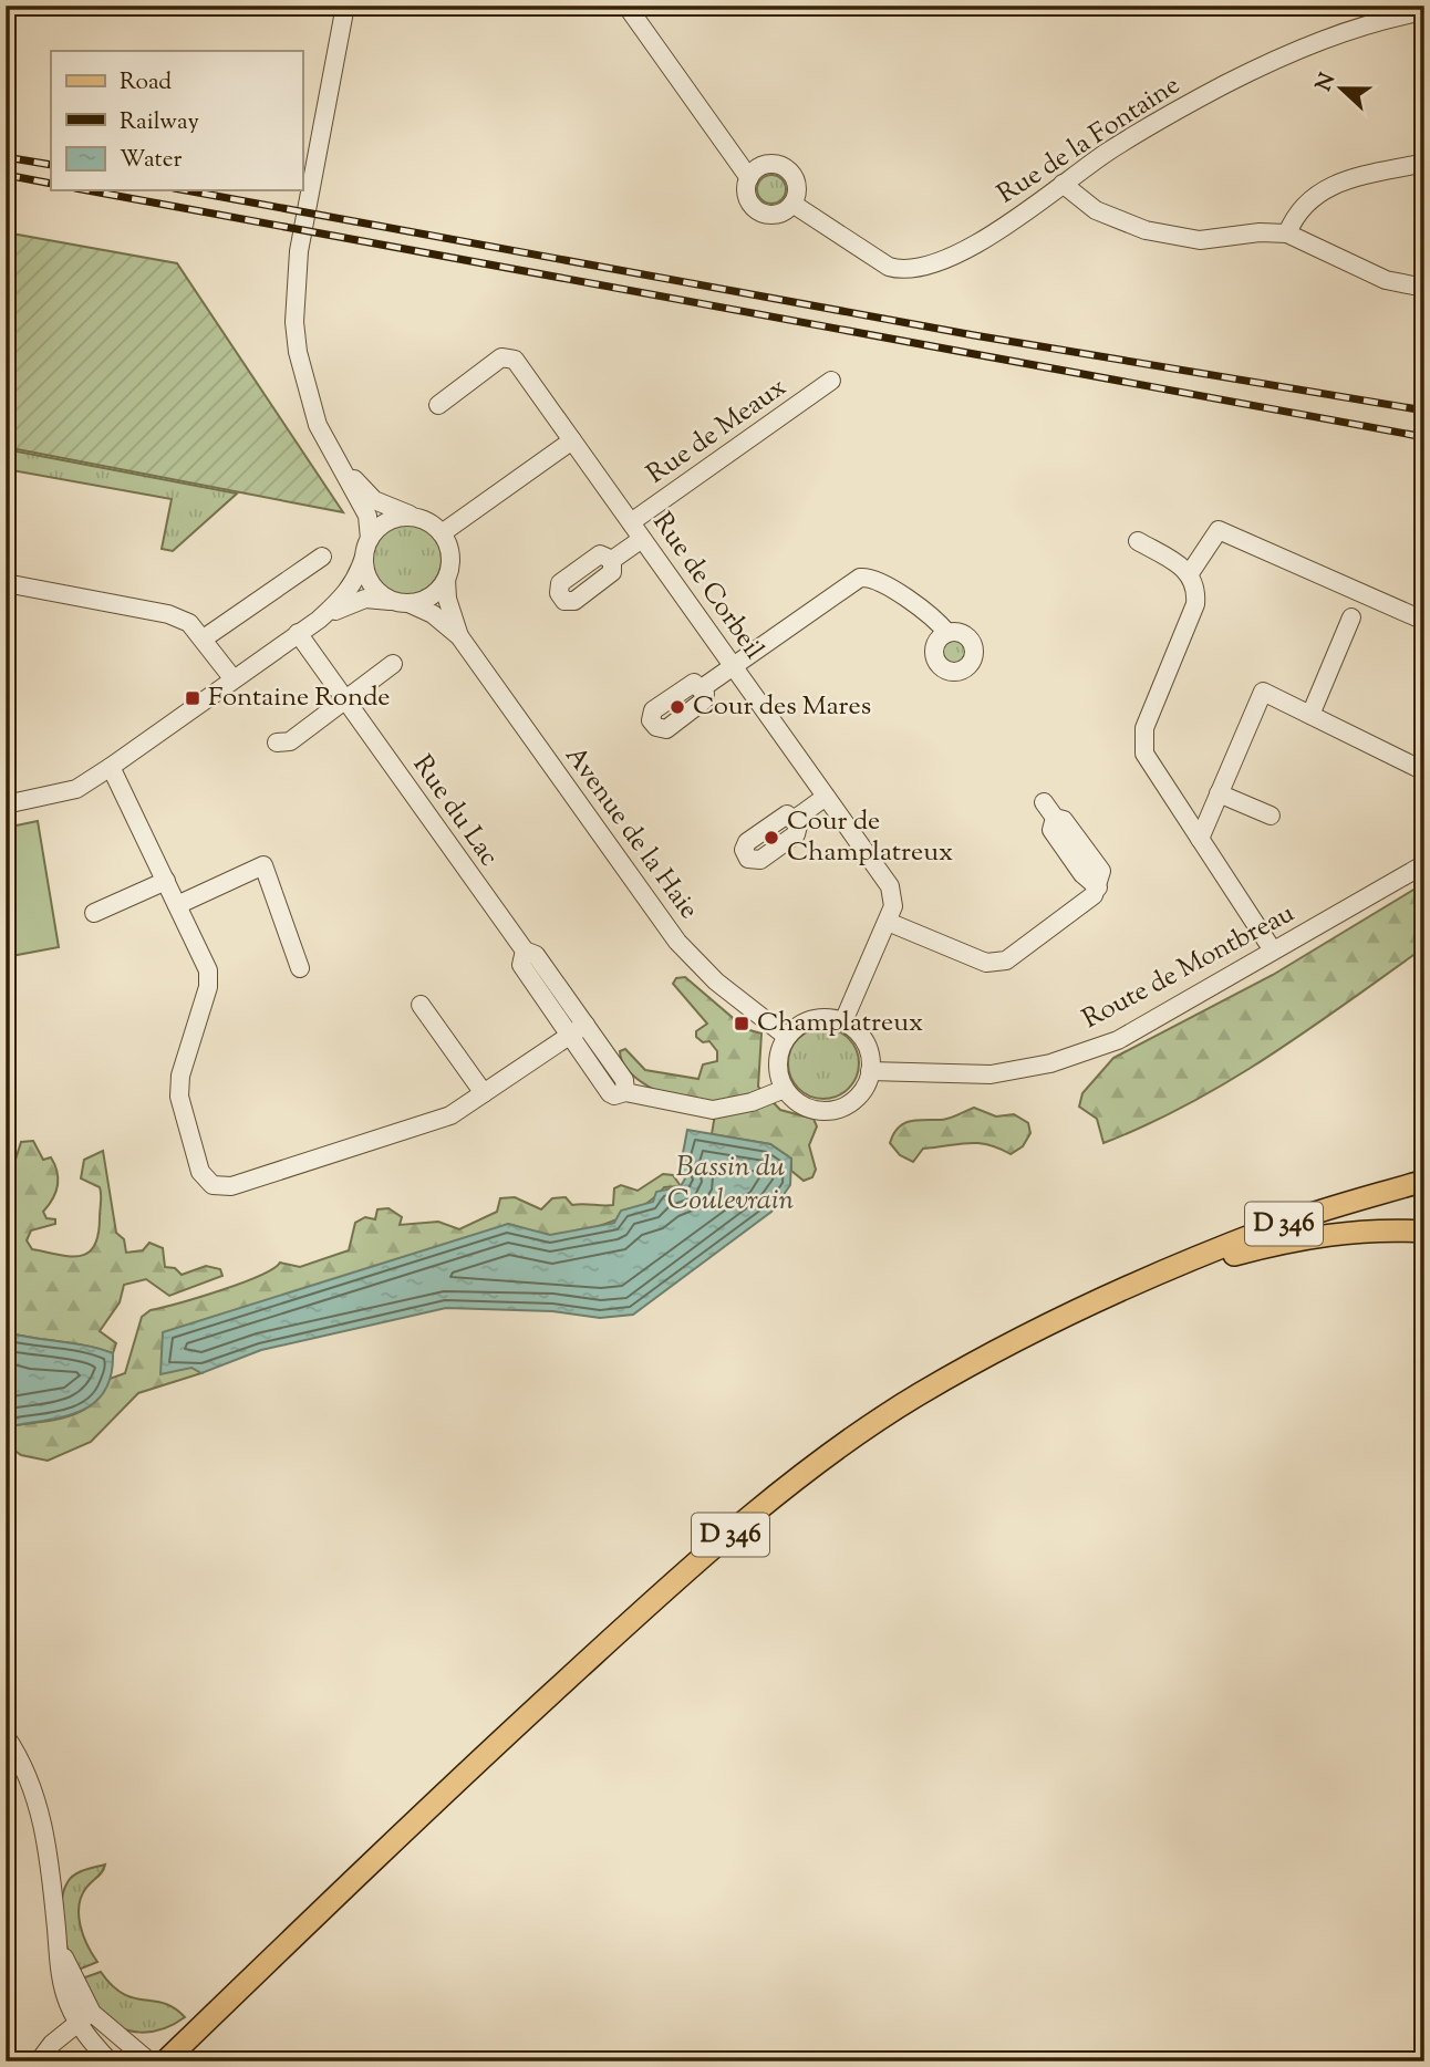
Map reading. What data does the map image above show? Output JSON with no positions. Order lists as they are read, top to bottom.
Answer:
{
  "streets": {
    "main road": ["D 346"],
    "street": [
      "Rue de la Fontaine",
      "Rue de Meaux",
      "Rue de Corbeil",
      "Rue du Lac",
      "Avenue de la Haie",
      "Route de Montbreau"
    ]
  },
  "crossings": [
    ["Rue de Meaux", "Rue de Corbeil"],
    ["Rue de Corbeil", "Rue du Lac"],
    ["Rue de Corbeil", "Avenue de la Haie"],
    ["Rue de Corbeil", "Route de Montbreau"],
    ["Rue du Lac", "Avenue de la Haie"],
    ["Rue du Lac", "Route de Montbreau"],
    ["Avenue de la Haie", "Route de Montbreau"]
  ],
  "water": ["Bassin du Coulevrain"],
  "places": {
    "transit": ["Fontaine Ronde", "Champlatreux"],
    "other": ["Cour des Mares", "Cour de Champlatreux"]
  },
  "legend": ["Road", "Railway", "Water"],
  "north": "left"
}
